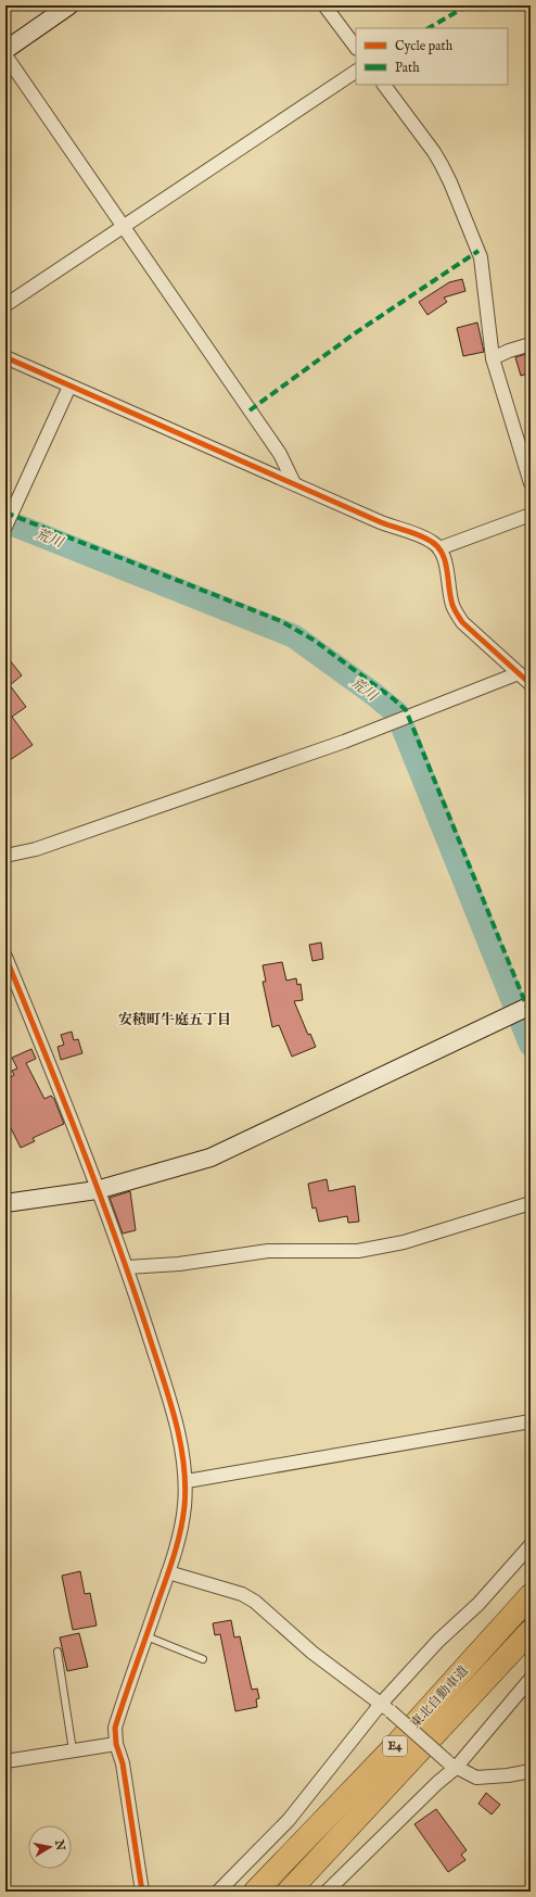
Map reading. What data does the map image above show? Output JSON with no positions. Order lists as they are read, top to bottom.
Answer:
{
  "streets": {
    "highway": ["東北自動車道", "E4"]
  },
  "districts": ["安積町牛庭五丁目"],
  "water": ["荒川"],
  "legend": ["Cycle path", "Path"],
  "north": "right"
}
